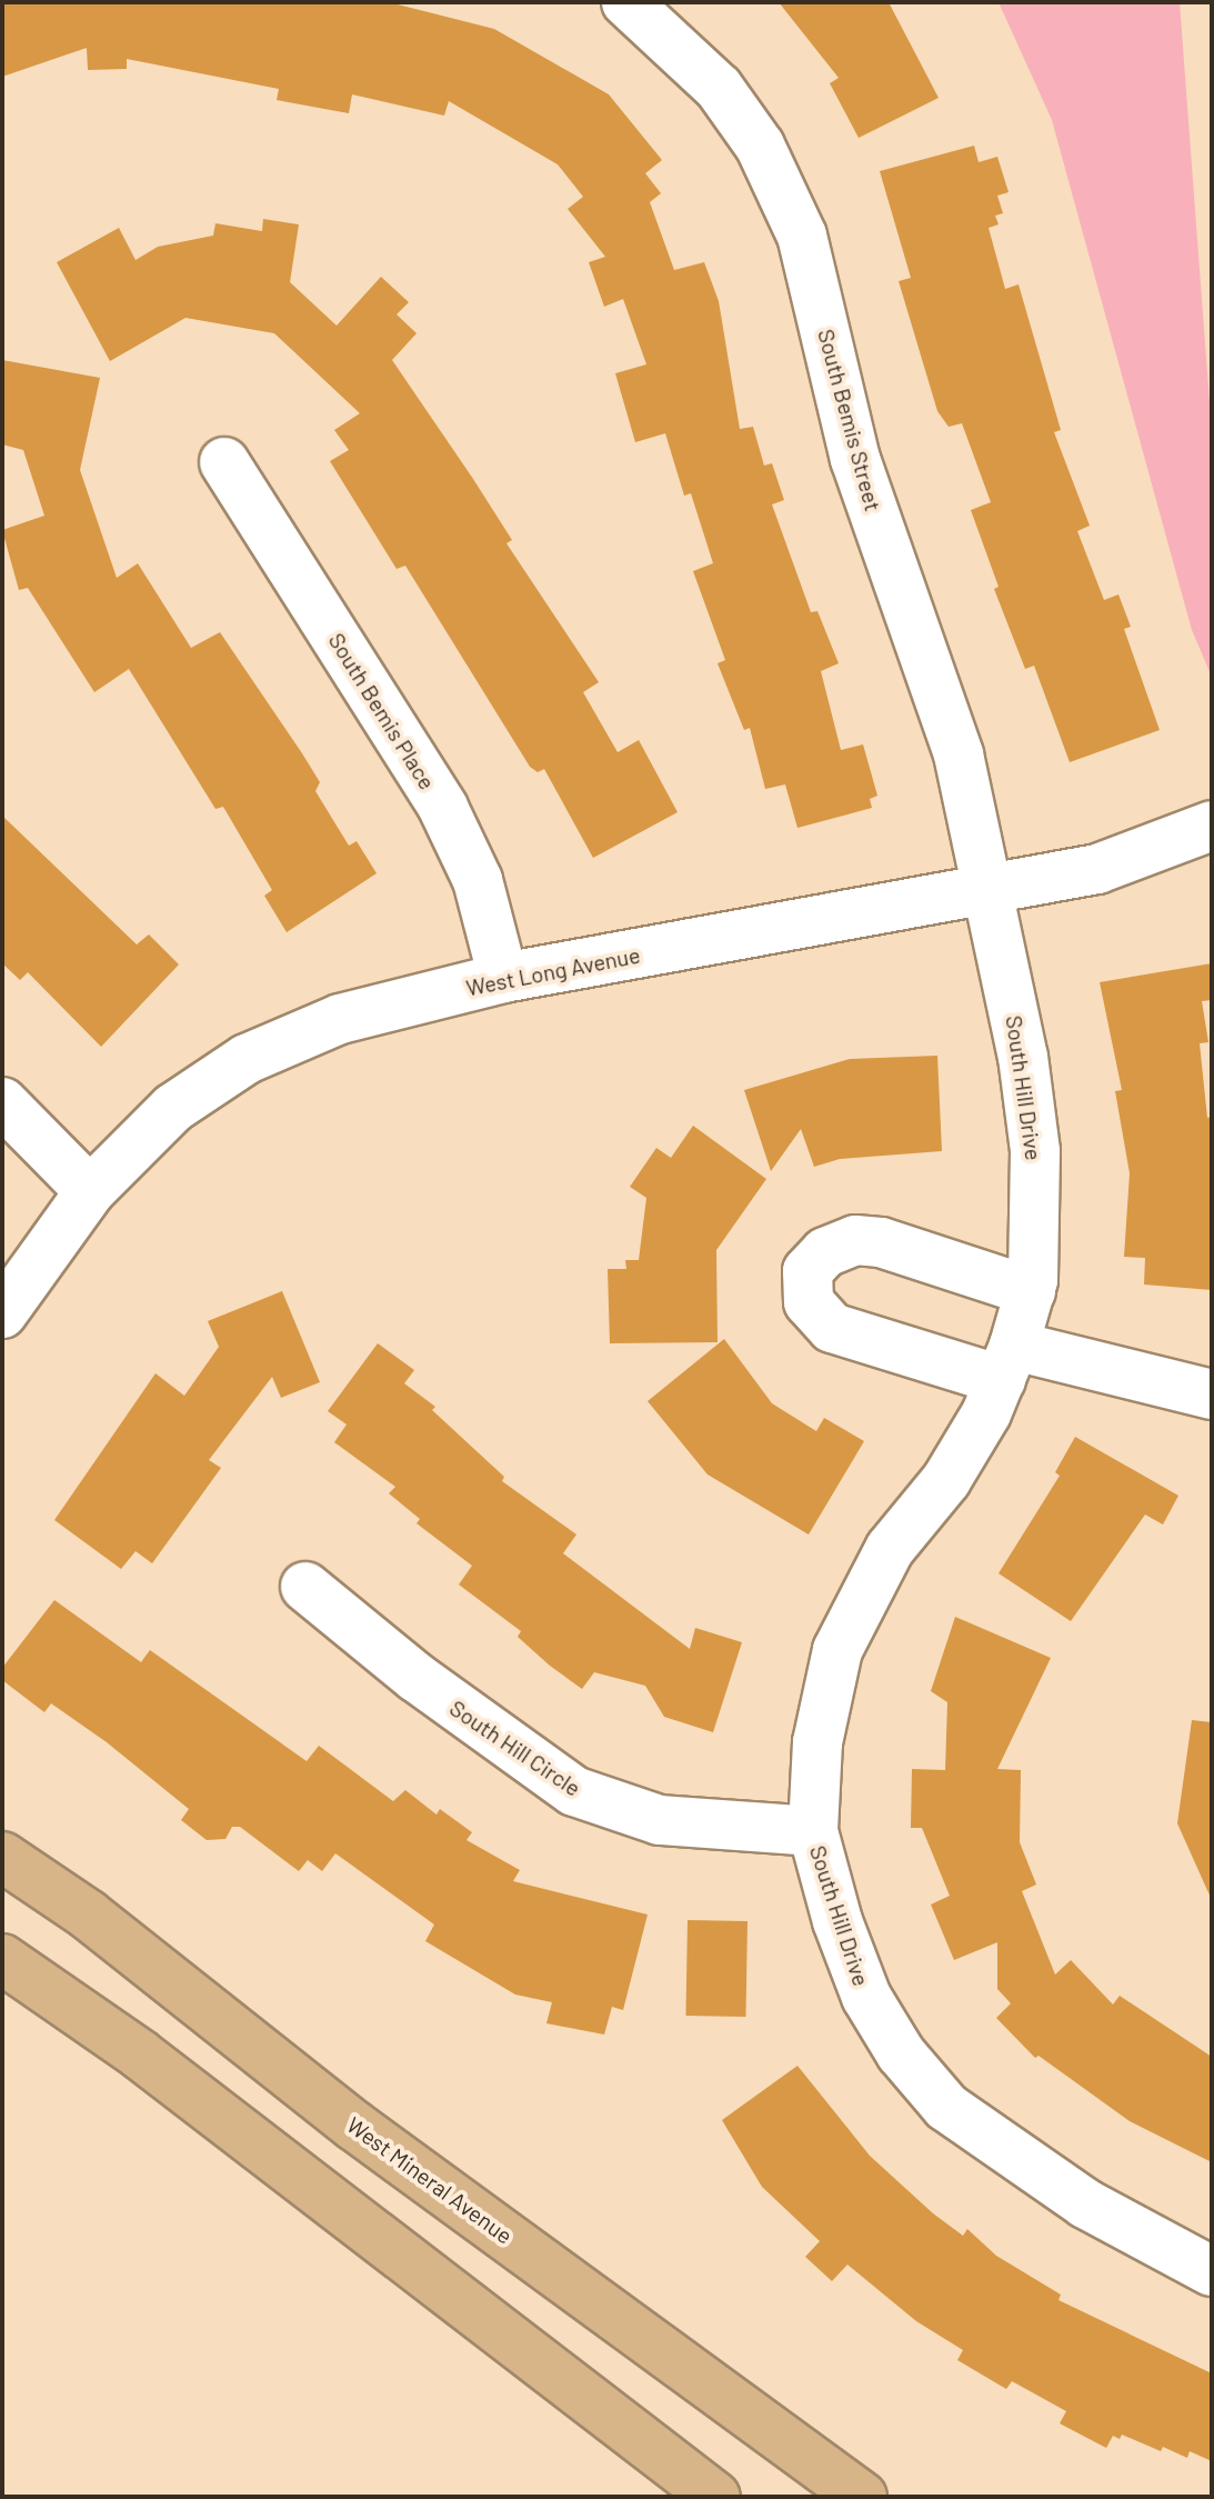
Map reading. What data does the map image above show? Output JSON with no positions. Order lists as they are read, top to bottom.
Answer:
{
  "streets": {
    "main road": ["West Mineral Avenue"],
    "street": [
      "South Bemis Street",
      "South Bemis Place",
      "West Long Avenue",
      "South Hill Drive",
      "South Hill Circle"
    ]
  },
  "crossings": [
    ["South Bemis Street", "West Long Avenue"],
    ["South Bemis Street", "South Hill Drive"],
    ["South Bemis Place", "West Long Avenue"],
    ["West Long Avenue", "South Hill Drive"],
    ["South Hill Drive", "South Hill Circle"]
  ]
}
